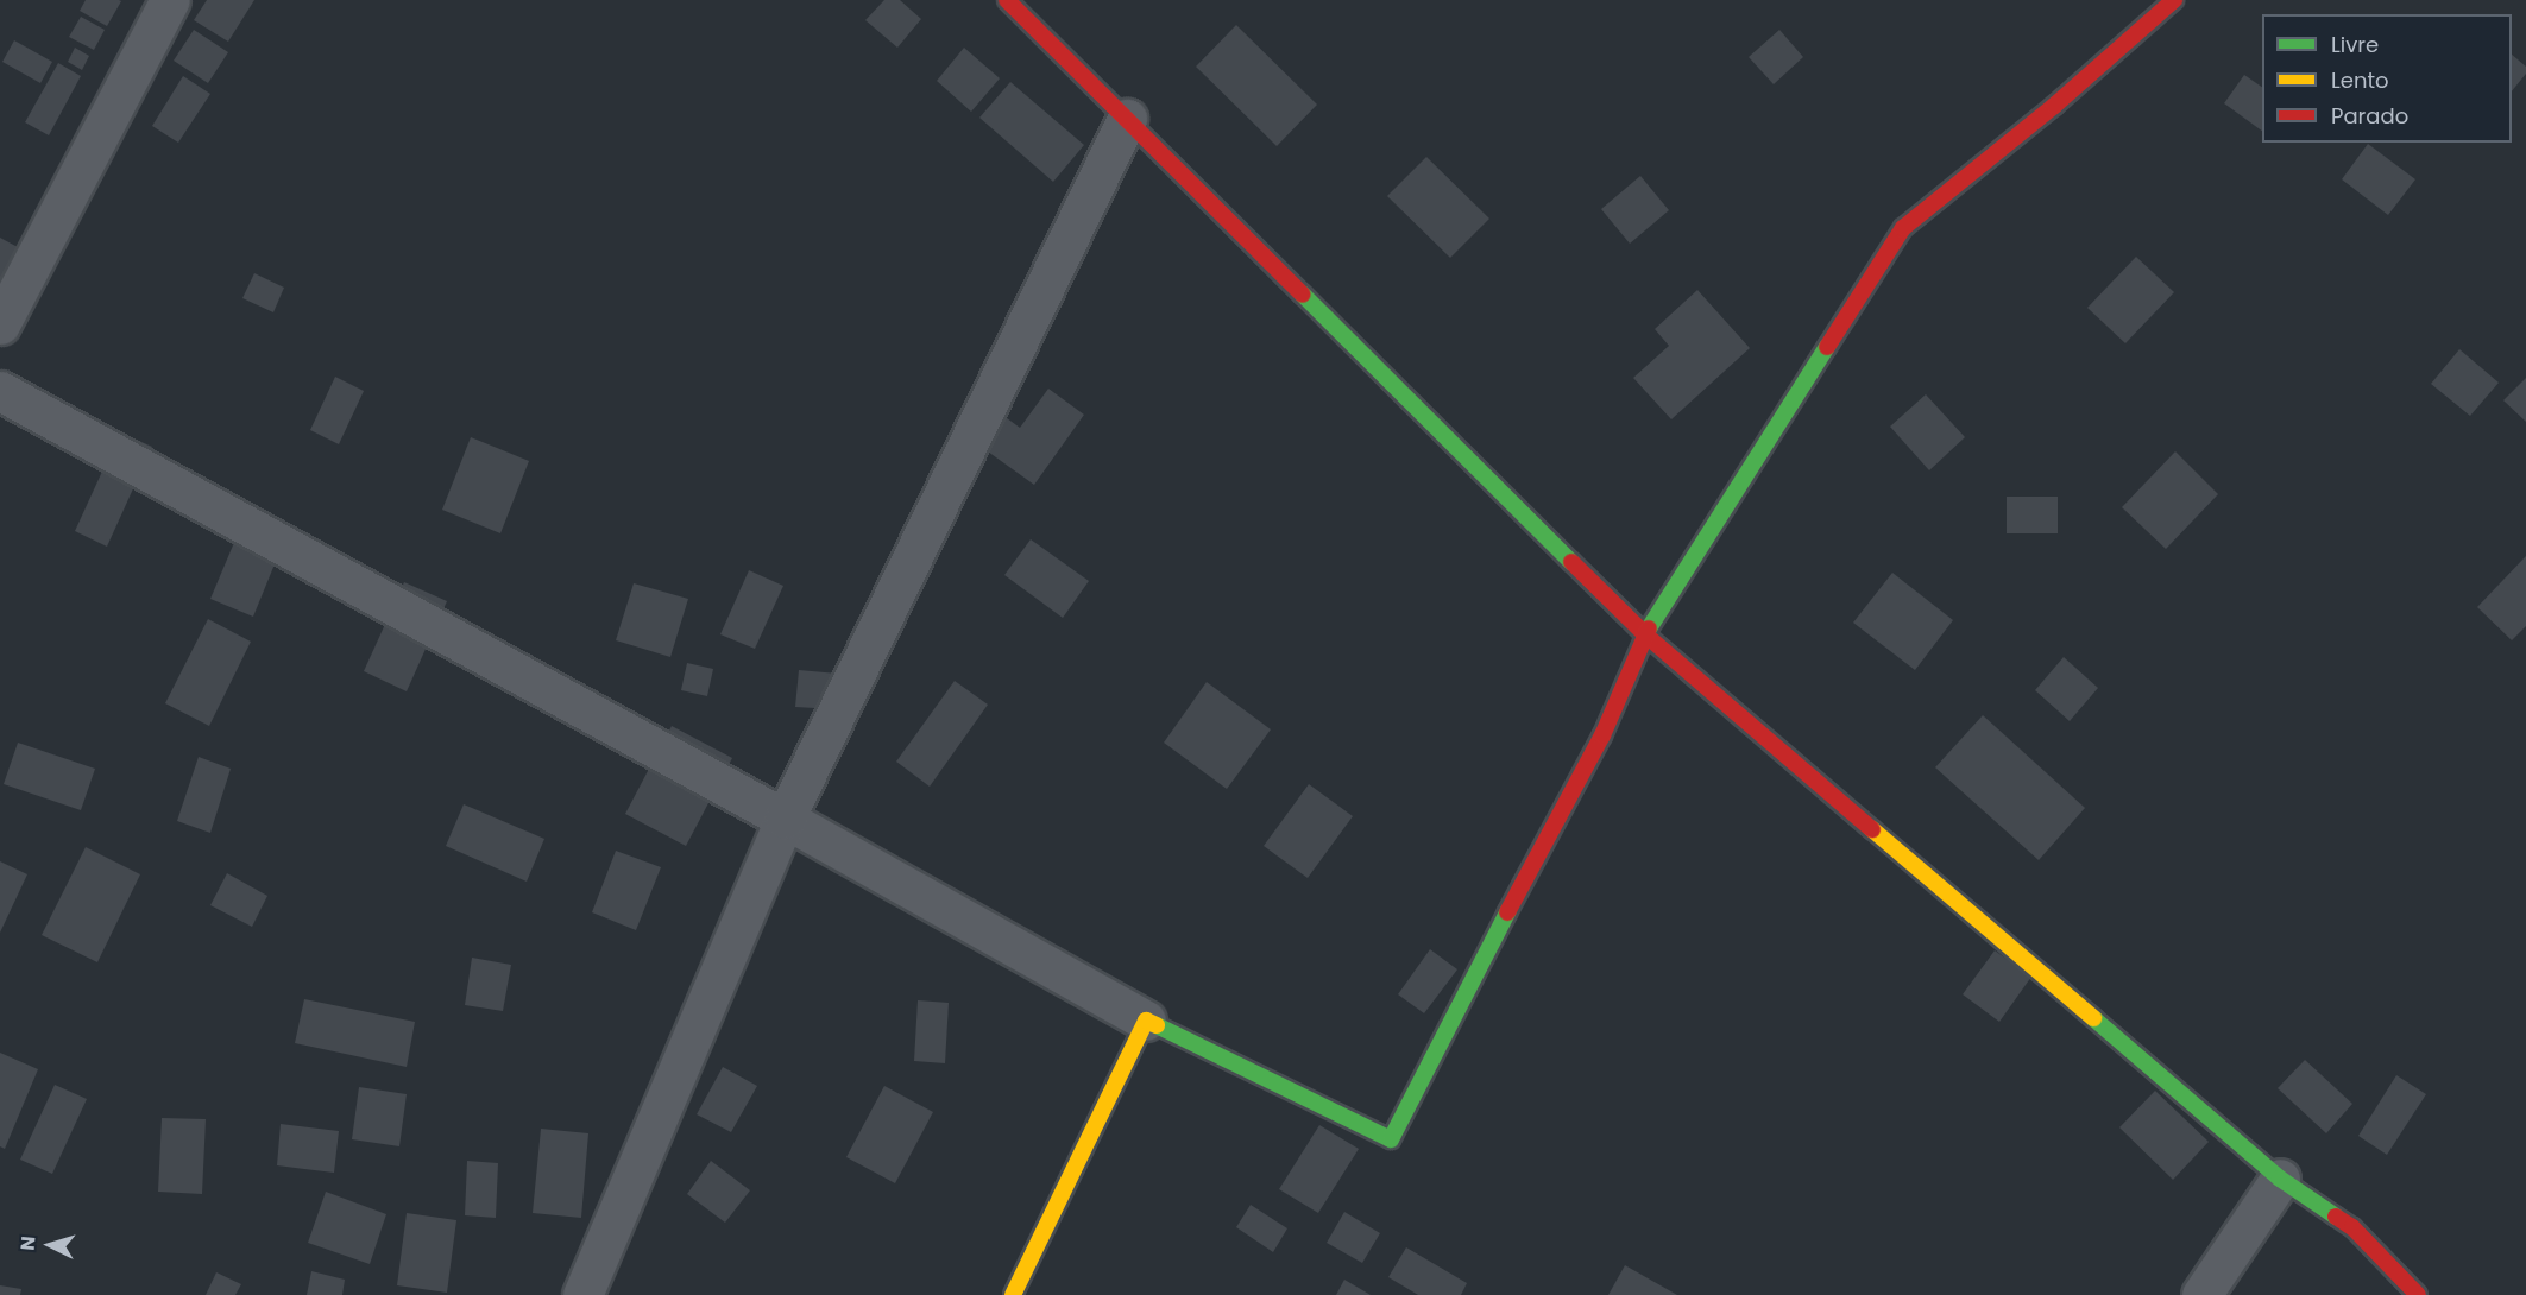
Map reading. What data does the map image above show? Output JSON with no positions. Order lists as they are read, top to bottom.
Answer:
{
  "legend": ["Livre", "Lento", "Parado"],
  "north": "left"
}
